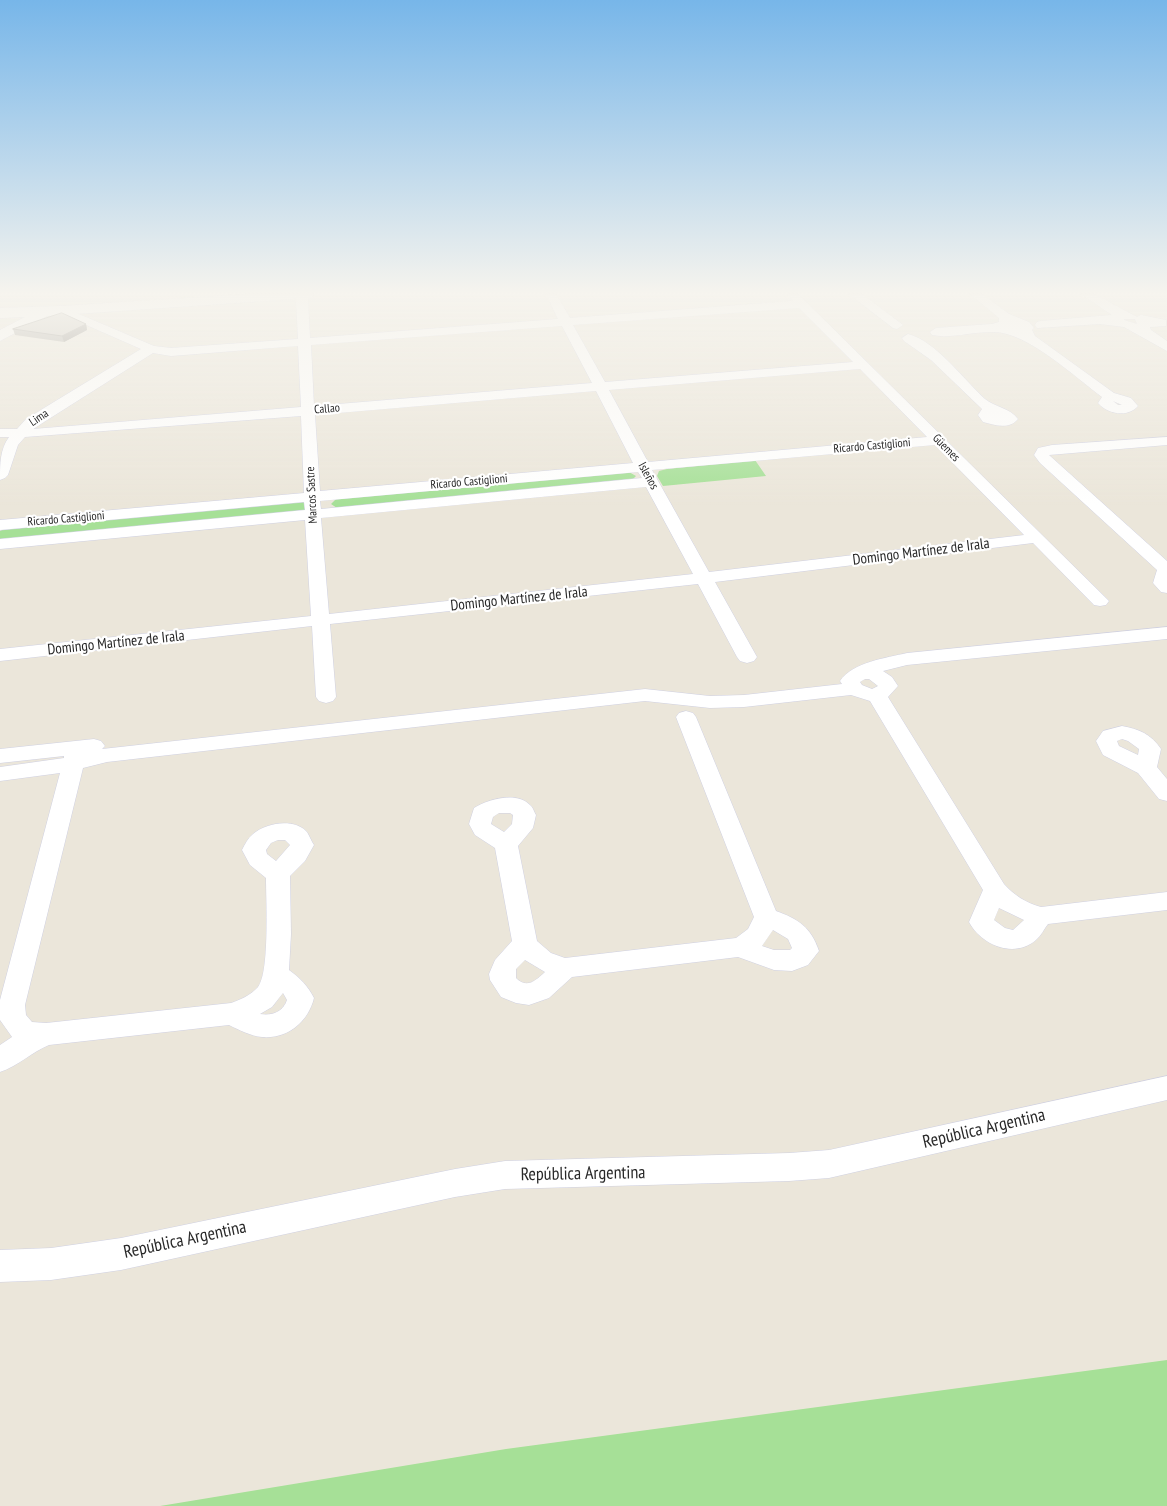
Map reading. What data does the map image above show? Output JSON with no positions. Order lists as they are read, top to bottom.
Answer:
{
  "streets": {
    "street": [
      "Callao",
      "Lima",
      "Ricardo Castiglioni",
      "Güemes",
      "Isleños",
      "Marcos Sastre",
      "Domingo Martínez de Irala",
      "República Argentina"
    ]
  },
  "crossings": [
    ["Callao", "Lima"],
    ["Callao", "Isleños"],
    ["Callao", "Marcos Sastre"],
    ["Ricardo Castiglioni", "Güemes"],
    ["Ricardo Castiglioni", "Isleños"],
    ["Ricardo Castiglioni", "Marcos Sastre"],
    ["Güemes", "Domingo Martínez de Irala"],
    ["Isleños", "Domingo Martínez de Irala"],
    ["Marcos Sastre", "Domingo Martínez de Irala"]
  ]
}
